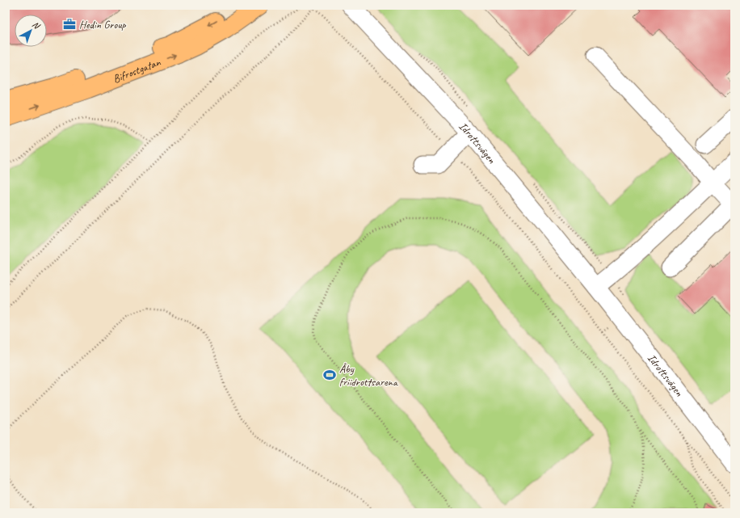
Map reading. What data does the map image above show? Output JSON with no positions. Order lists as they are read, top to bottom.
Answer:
{
  "streets": {
    "main road": ["Bifrostgatan"],
    "street": ["Idrottsvägen"]
  },
  "places": {
    "office": ["Hedin Group"],
    "sports": ["Åby friidrottsarena"]
  },
  "north": "top right"
}
